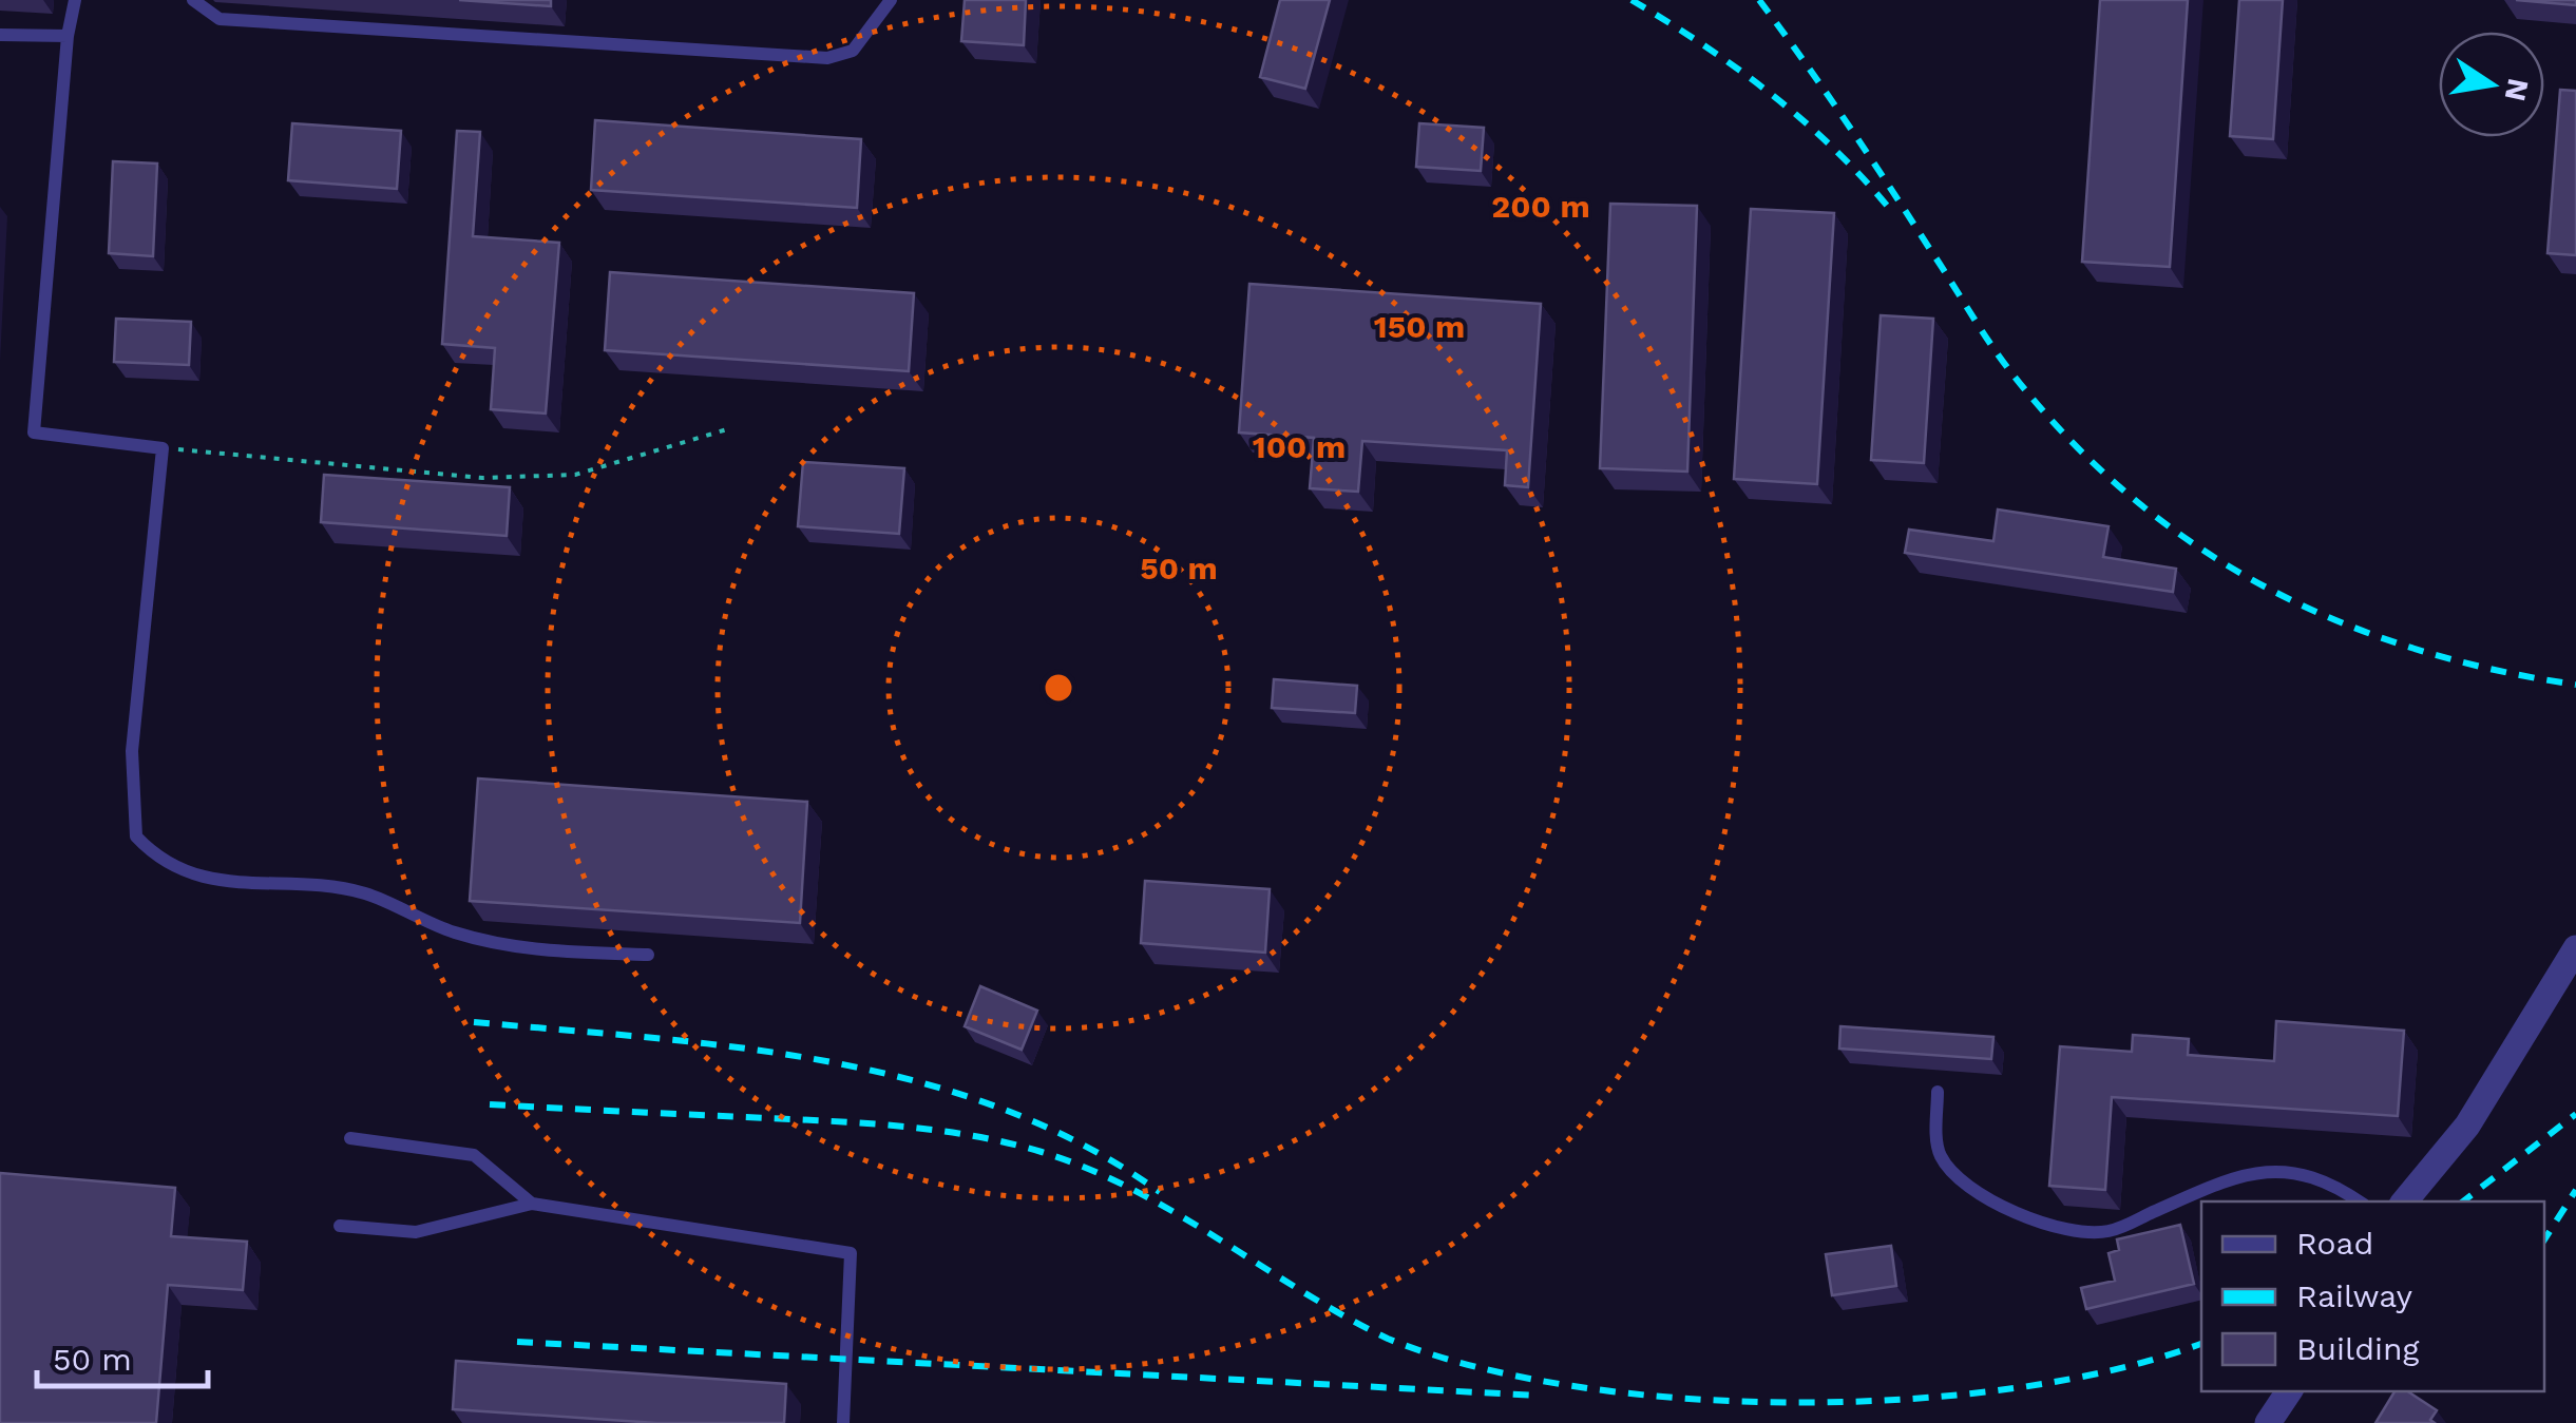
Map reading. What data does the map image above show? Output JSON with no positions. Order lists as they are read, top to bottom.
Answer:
{
  "legend": ["Road", "Railway", "Building"],
  "scale_bar": "50 m",
  "north": "right",
  "rings": [
    "200 m",
    "150 m",
    "100 m",
    "50 m"
  ]
}
